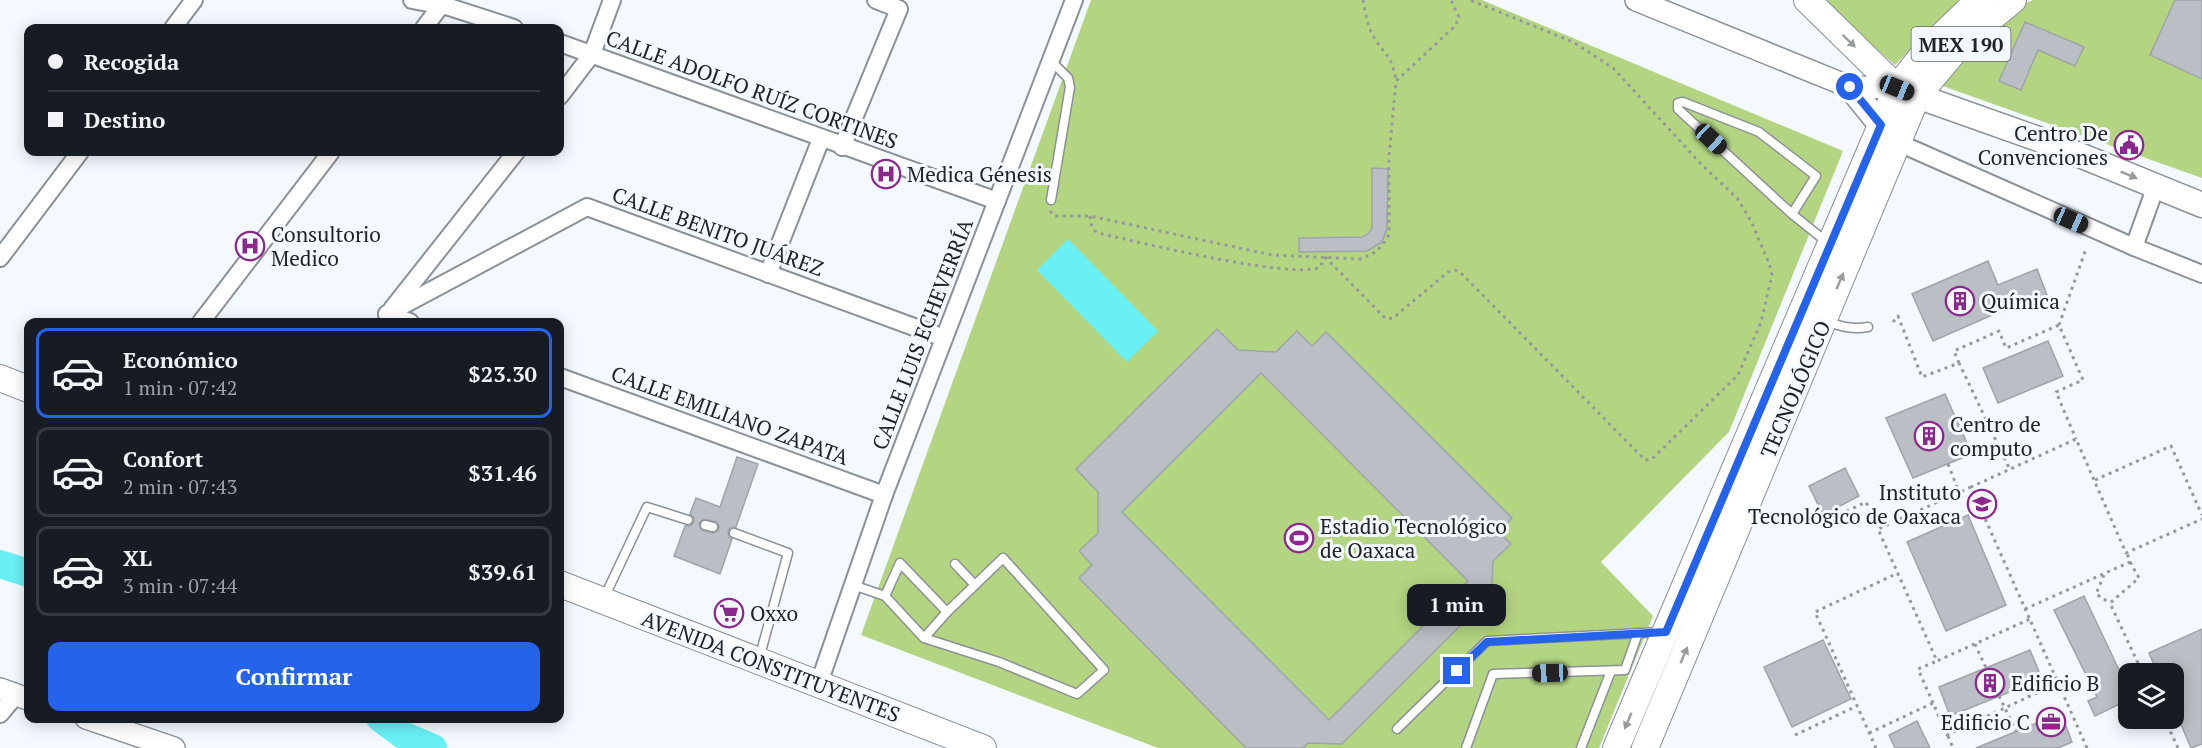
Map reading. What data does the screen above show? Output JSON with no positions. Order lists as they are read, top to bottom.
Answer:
{
  "streets": {
    "main road": ["MEX 190", "TECNOLÓGICO", "AVENIDA CONSTITUYENTES"],
    "street": [
      "CALLE ADOLFO RUÍZ CORTINES",
      "CALLE BENITO JUÁREZ",
      "CALLE LUIS ECHEVERRÍA",
      "CALLE EMILIANO ZAPATA"
    ]
  },
  "crossings": [
    ["MEX 190", "TECNOLÓGICO"],
    ["CALLE ADOLFO RUÍZ CORTINES", "CALLE LUIS ECHEVERRÍA"],
    ["CALLE BENITO JUÁREZ", "CALLE LUIS ECHEVERRÍA"],
    ["CALLE LUIS ECHEVERRÍA", "CALLE EMILIANO ZAPATA"],
    ["CALLE LUIS ECHEVERRÍA", "AVENIDA CONSTITUYENTES"]
  ],
  "places": {
    "public building": ["Centro De Convenciones"],
    "hospital": ["Medica Génesis", "Consultorio Medico"],
    "building": ["Química", "Centro de computo", "Edificio B"],
    "school or university": ["Instituto Tecnológico de Oaxaca"],
    "sports": ["Estadio Tecnológico de Oaxaca"],
    "supermarket": ["Oxxo"],
    "office": ["Edificio C"]
  },
  "page": {
    "banner": ["Recogida", "Destino"],
    "list": [
      {
        "name": "Económico",
        "note": "1 min · 07:42",
        "value": "$23.30"
      },
      {
        "name": "Confort",
        "note": "2 min · 07:43",
        "value": "$31.46"
      },
      {
        "name": "XL",
        "note": "3 min · 07:44",
        "value": "$39.61"
      }
    ],
    "bubble": "1 min",
    "buttons": "Confirmar"
  }
}
